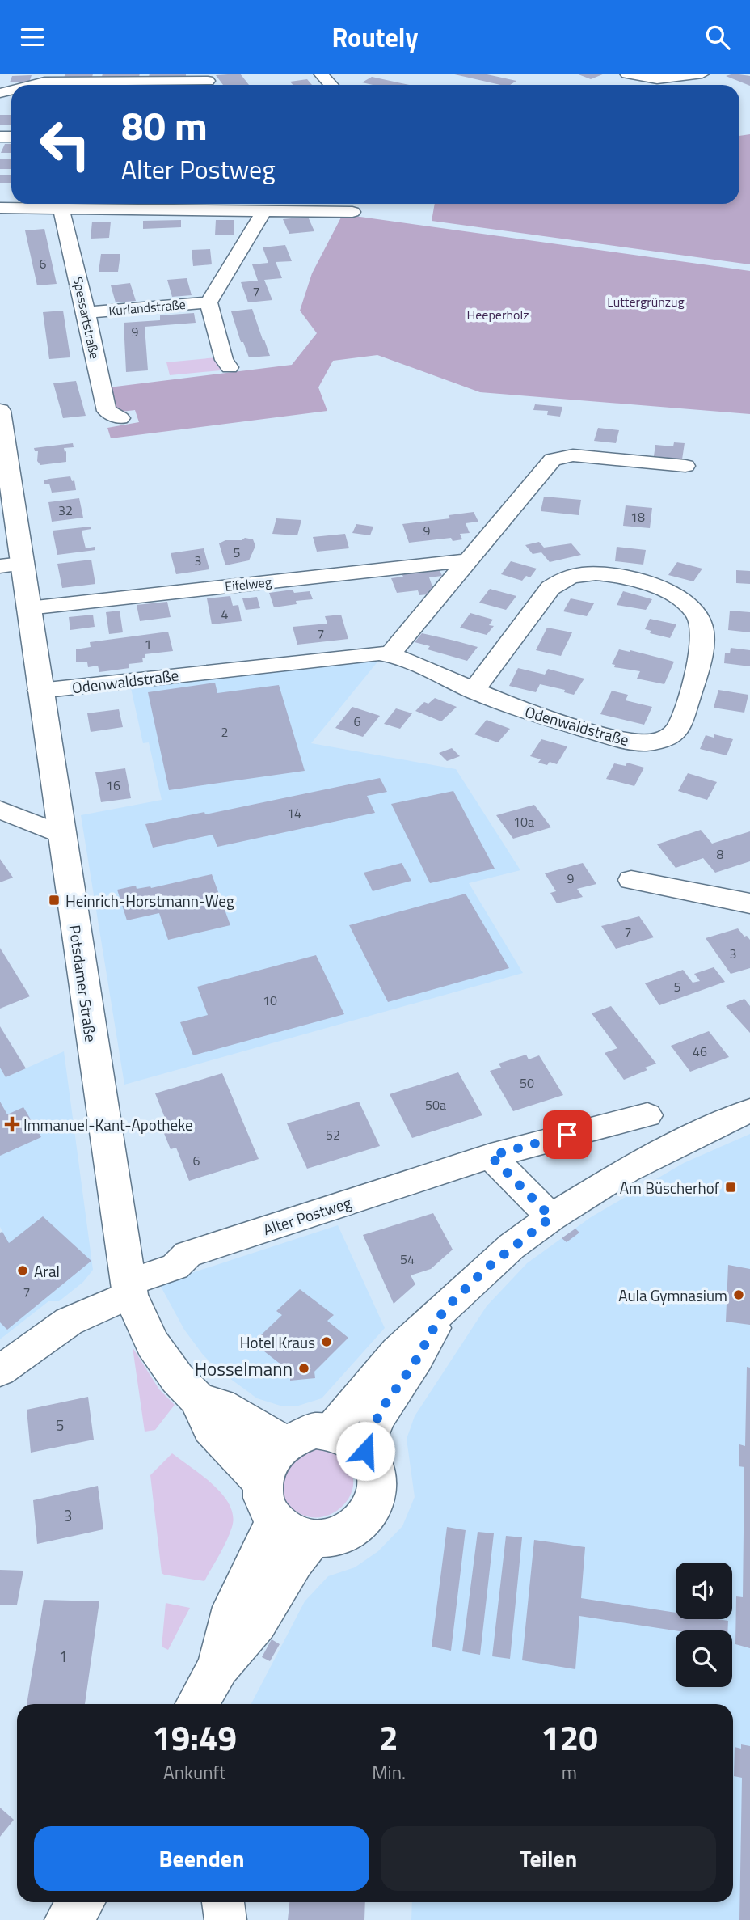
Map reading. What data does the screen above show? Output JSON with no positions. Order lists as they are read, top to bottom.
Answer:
{
  "streets": {
    "street": [
      "Kurlandstraße",
      "Spessartstraße",
      "Eifelweg",
      "Odenwaldstraße",
      "Potsdamer Straße",
      "Alter Postweg"
    ]
  },
  "crossings": [
    ["Kurlandstraße", "Spessartstraße"],
    ["Eifelweg", "Potsdamer Straße"],
    ["Odenwaldstraße", "Potsdamer Straße"],
    ["Potsdamer Straße", "Alter Postweg"]
  ],
  "parks": ["Luttergrünzug", "Heeperholz"],
  "places": {
    "transit": ["Heinrich-Horstmann-Weg", "Am Büscherhof"],
    "health": ["Immanuel-Kant-Apotheke"],
    "other": [
      "Aral",
      "Aula Gymnasium",
      "Hotel Kraus",
      "Hosselmann"
    ]
  },
  "house_numbers": [
    "6",
    "7",
    "9",
    "32",
    "18",
    "9",
    "5",
    "3",
    "4",
    "7",
    "1",
    "6",
    "2",
    "16",
    "14",
    "10a",
    "8",
    "9",
    "7",
    "3",
    "5",
    "10",
    "46",
    "50",
    "50a",
    "52",
    "6",
    "54",
    "7",
    "5",
    "3",
    "1"
  ],
  "page": {
    "header": "Routely",
    "turn": ["80 m", "Alter Postweg"],
    "eta": [
      "19:49",
      "Ankunft",
      "2",
      "Min.",
      "120",
      "m"
    ],
    "buttons": ["Beenden", "Teilen"]
  }
}
